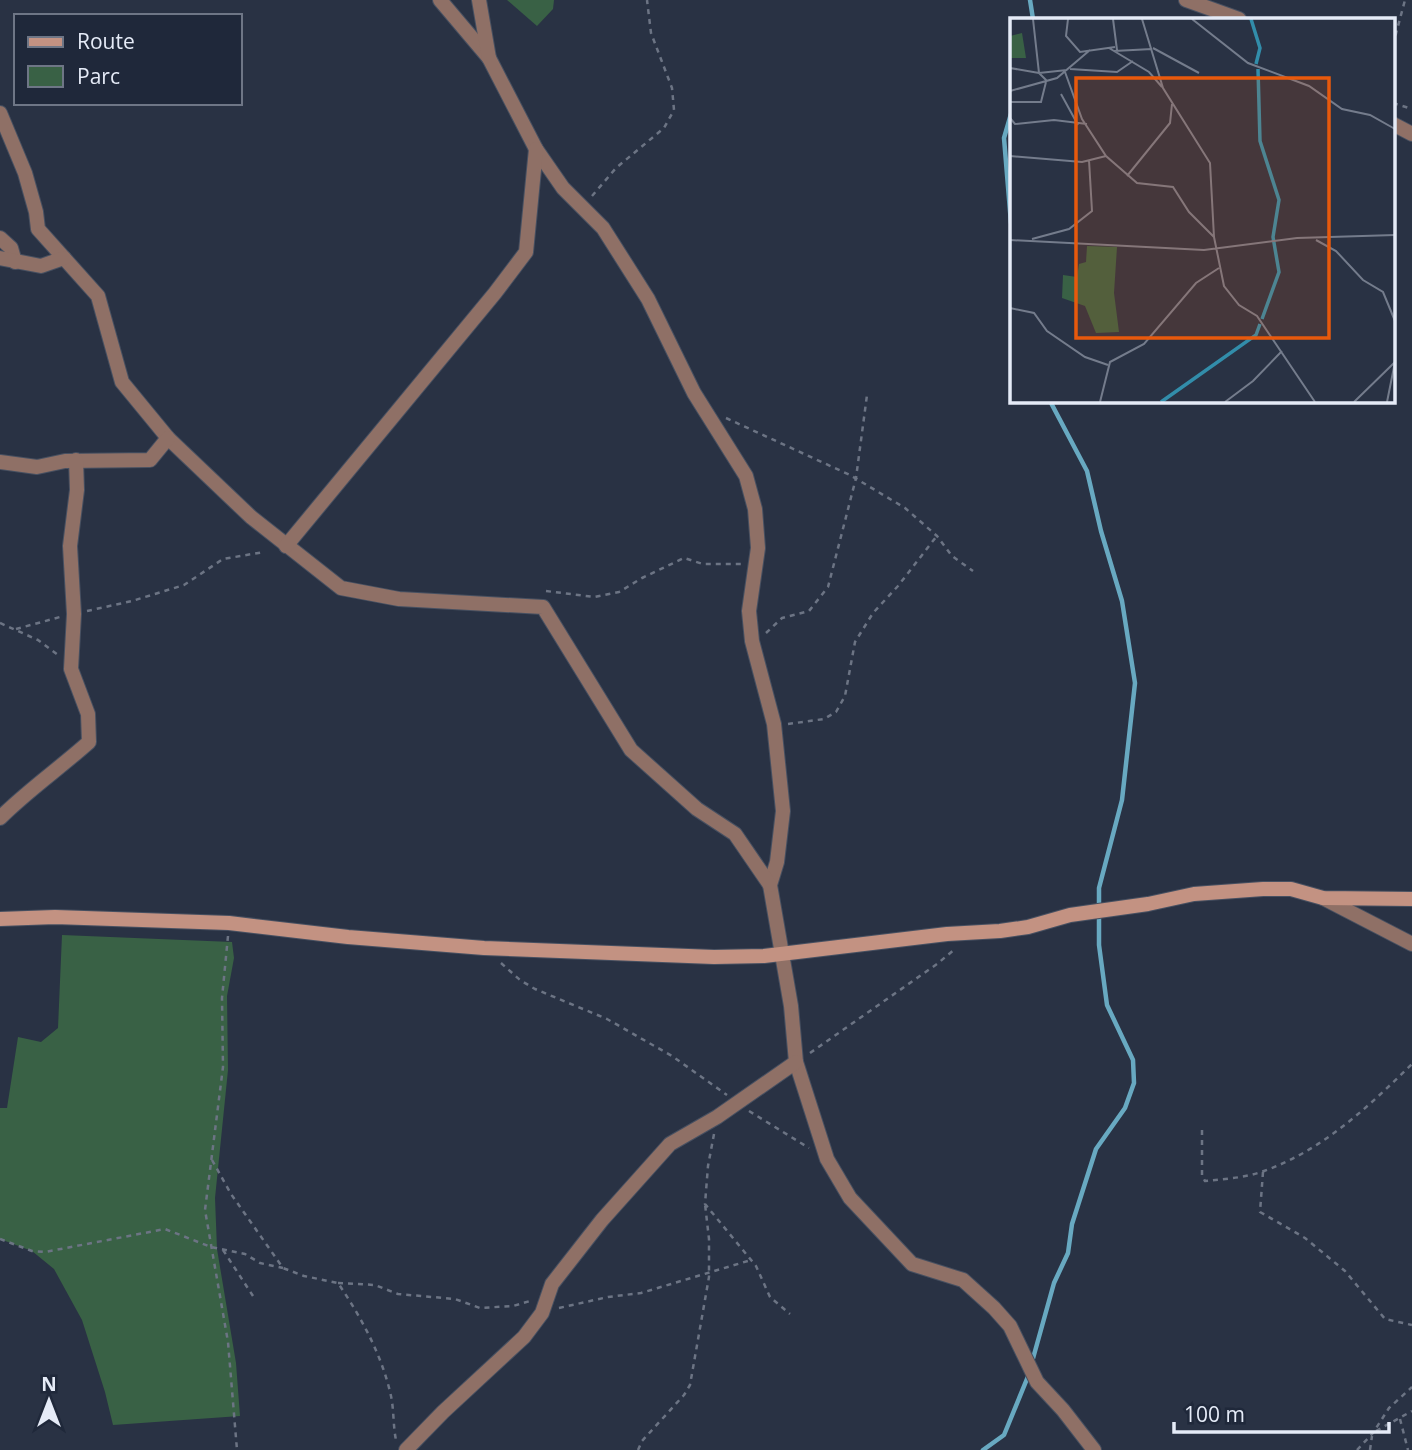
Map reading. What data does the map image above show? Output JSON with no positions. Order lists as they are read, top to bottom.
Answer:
{
  "legend": ["Route", "Parc"],
  "scale_bar": "100 m",
  "north": "top"
}
